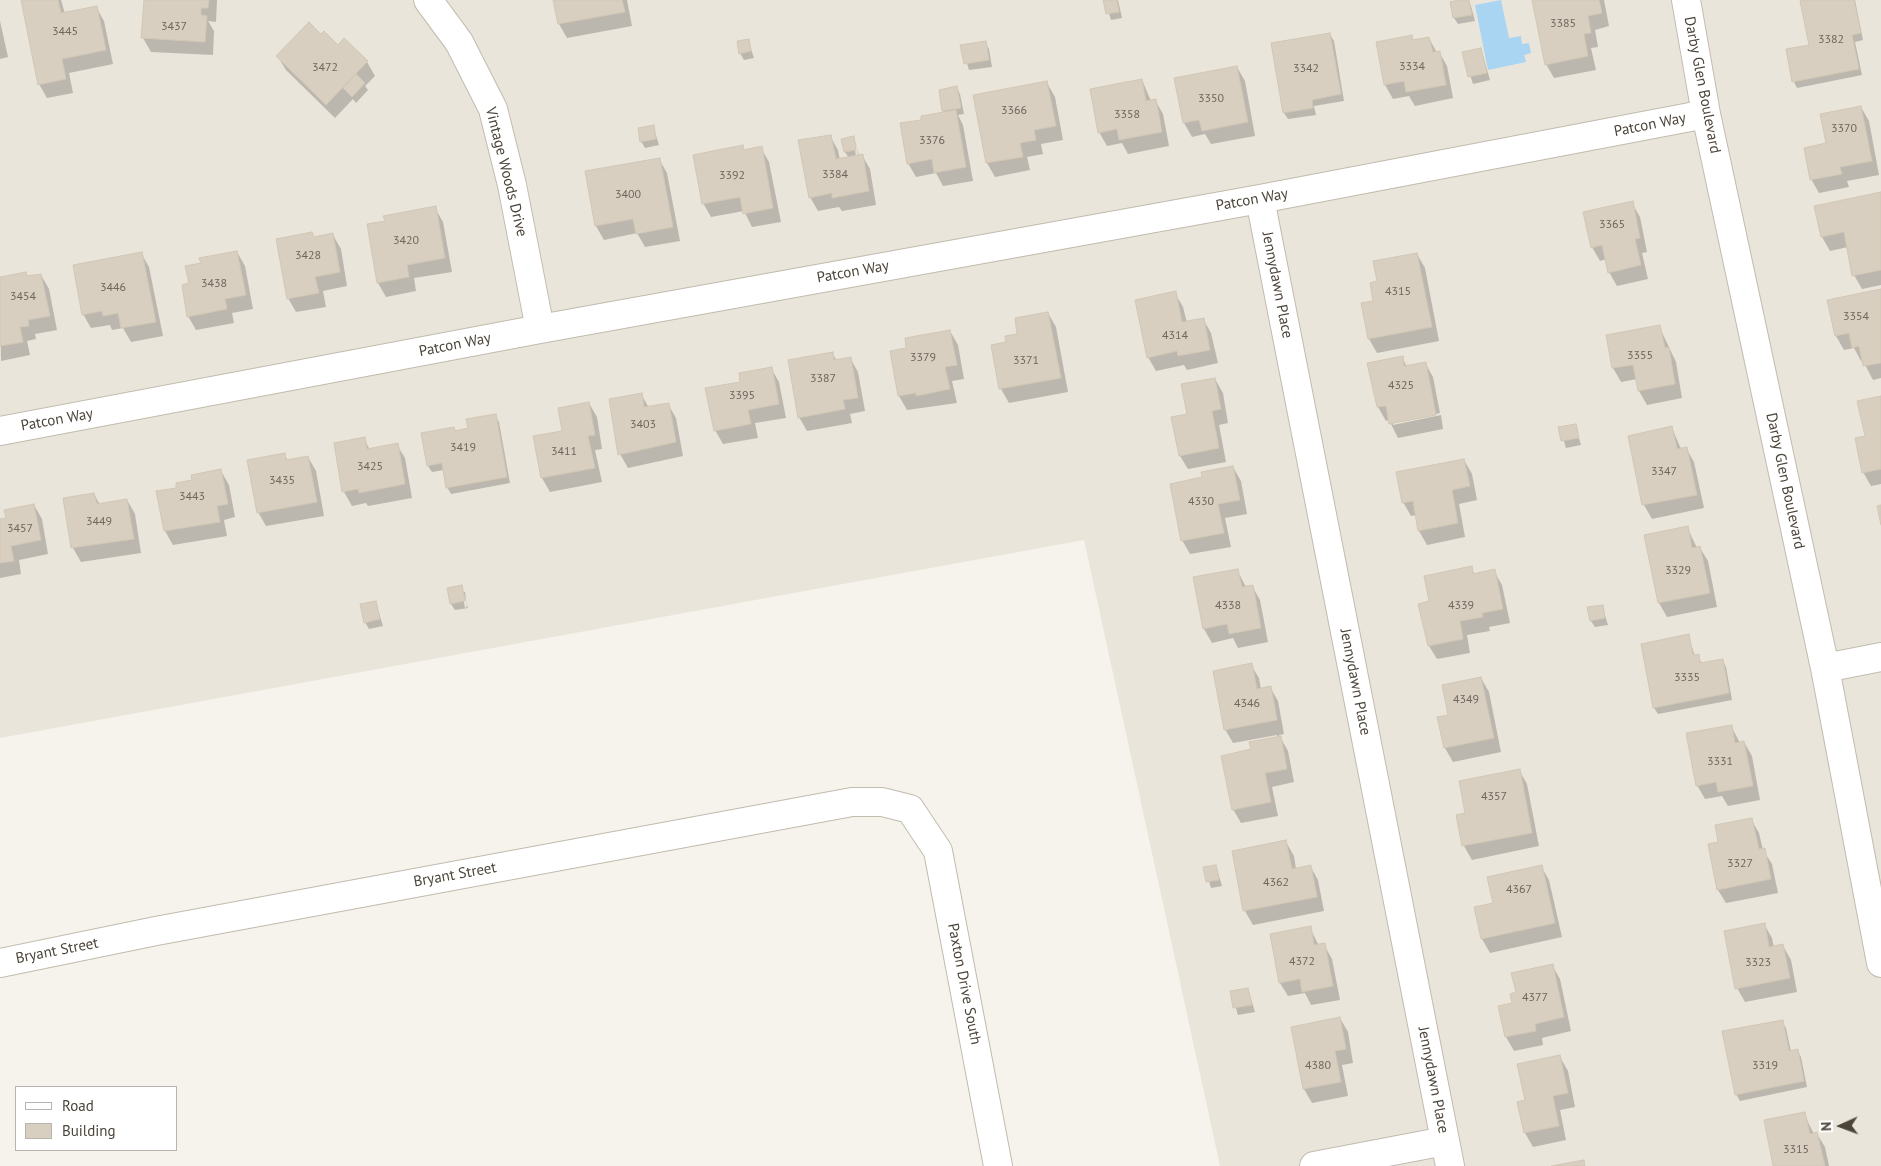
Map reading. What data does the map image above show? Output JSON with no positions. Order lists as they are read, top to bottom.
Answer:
{
  "streets": {
    "street": [
      "Darby Glen Boulevard",
      "Patcon Way",
      "Vintage Woods Drive",
      "Jennydawn Place",
      "Bryant Street",
      "Paxton Drive South"
    ]
  },
  "crossings": [
    ["Darby Glen Boulevard", "Patcon Way"],
    ["Patcon Way", "Vintage Woods Drive"],
    ["Patcon Way", "Jennydawn Place"],
    ["Bryant Street", "Paxton Drive South"]
  ],
  "house_numbers": [
    "3385",
    "3437",
    "3445",
    "3382",
    "3334",
    "3472",
    "3342",
    "3350",
    "3366",
    "3358",
    "3370",
    "3376",
    "3384",
    "3392",
    "3400",
    "3365",
    "3420",
    "3428",
    "3438",
    "3446",
    "4315",
    "3454",
    "3354",
    "4314",
    "3355",
    "3379",
    "3371",
    "3387",
    "4325",
    "3395",
    "3403",
    "3419",
    "3411",
    "3425",
    "3347",
    "3435",
    "3443",
    "4330",
    "3449",
    "3457",
    "3329",
    "4338",
    "4339",
    "3335",
    "4349",
    "4346",
    "3331",
    "4357",
    "3327",
    "4362",
    "4367",
    "4372",
    "3323",
    "4377",
    "4380",
    "3319",
    "3315"
  ],
  "legend": ["Road", "Building"],
  "north": "left"
}
